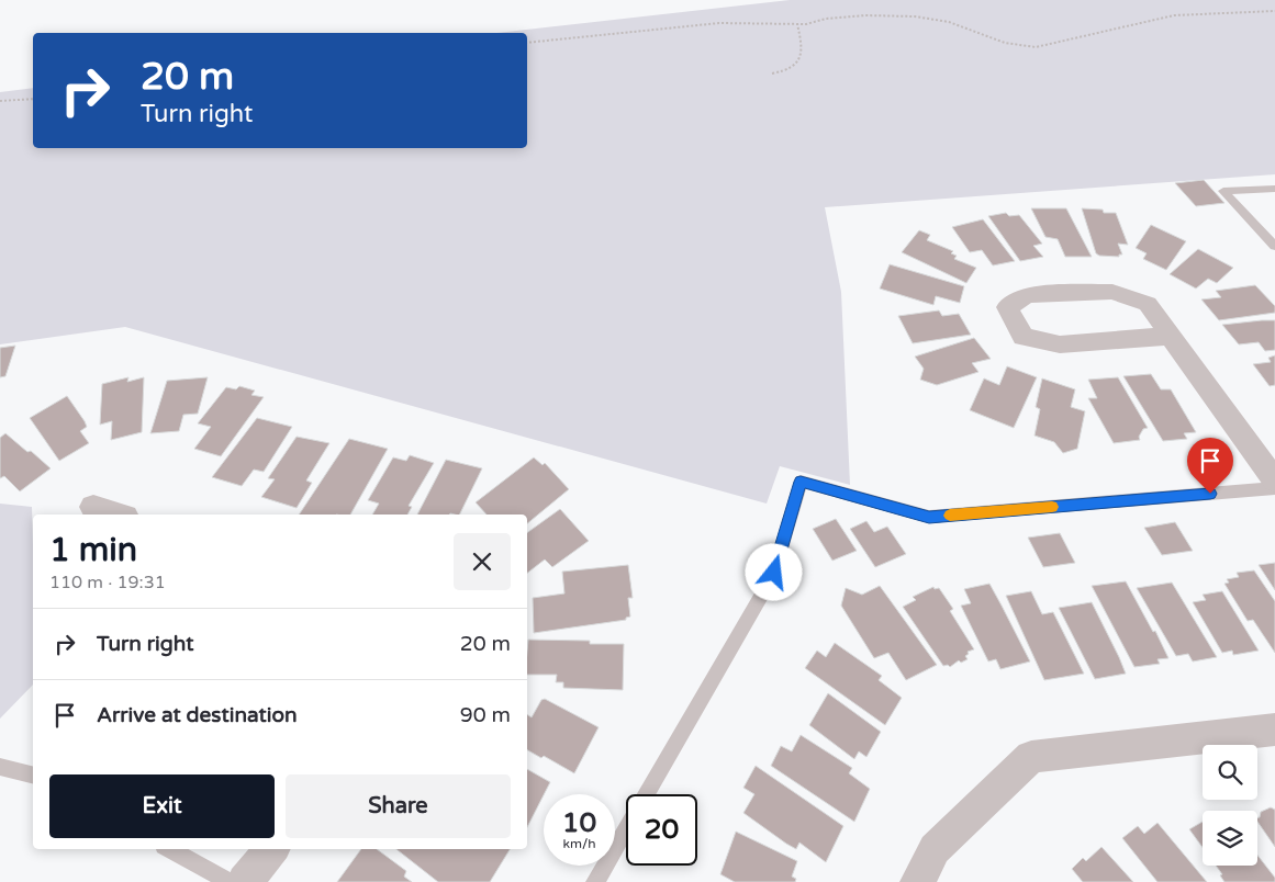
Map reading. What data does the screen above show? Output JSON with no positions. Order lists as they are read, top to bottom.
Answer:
{
  "page": {
    "turn": ["20 m", "Turn right"],
    "heading": ["1 min", "110 m · 19:31"],
    "list": [
      {
        "name": "Turn right",
        "value": "20 m"
      },
      {
        "name": "Arrive at destination",
        "value": "90 m"
      }
    ],
    "buttons": ["Exit", "Share"],
    "speed": "10 km/h",
    "limit": "20"
  }
}
